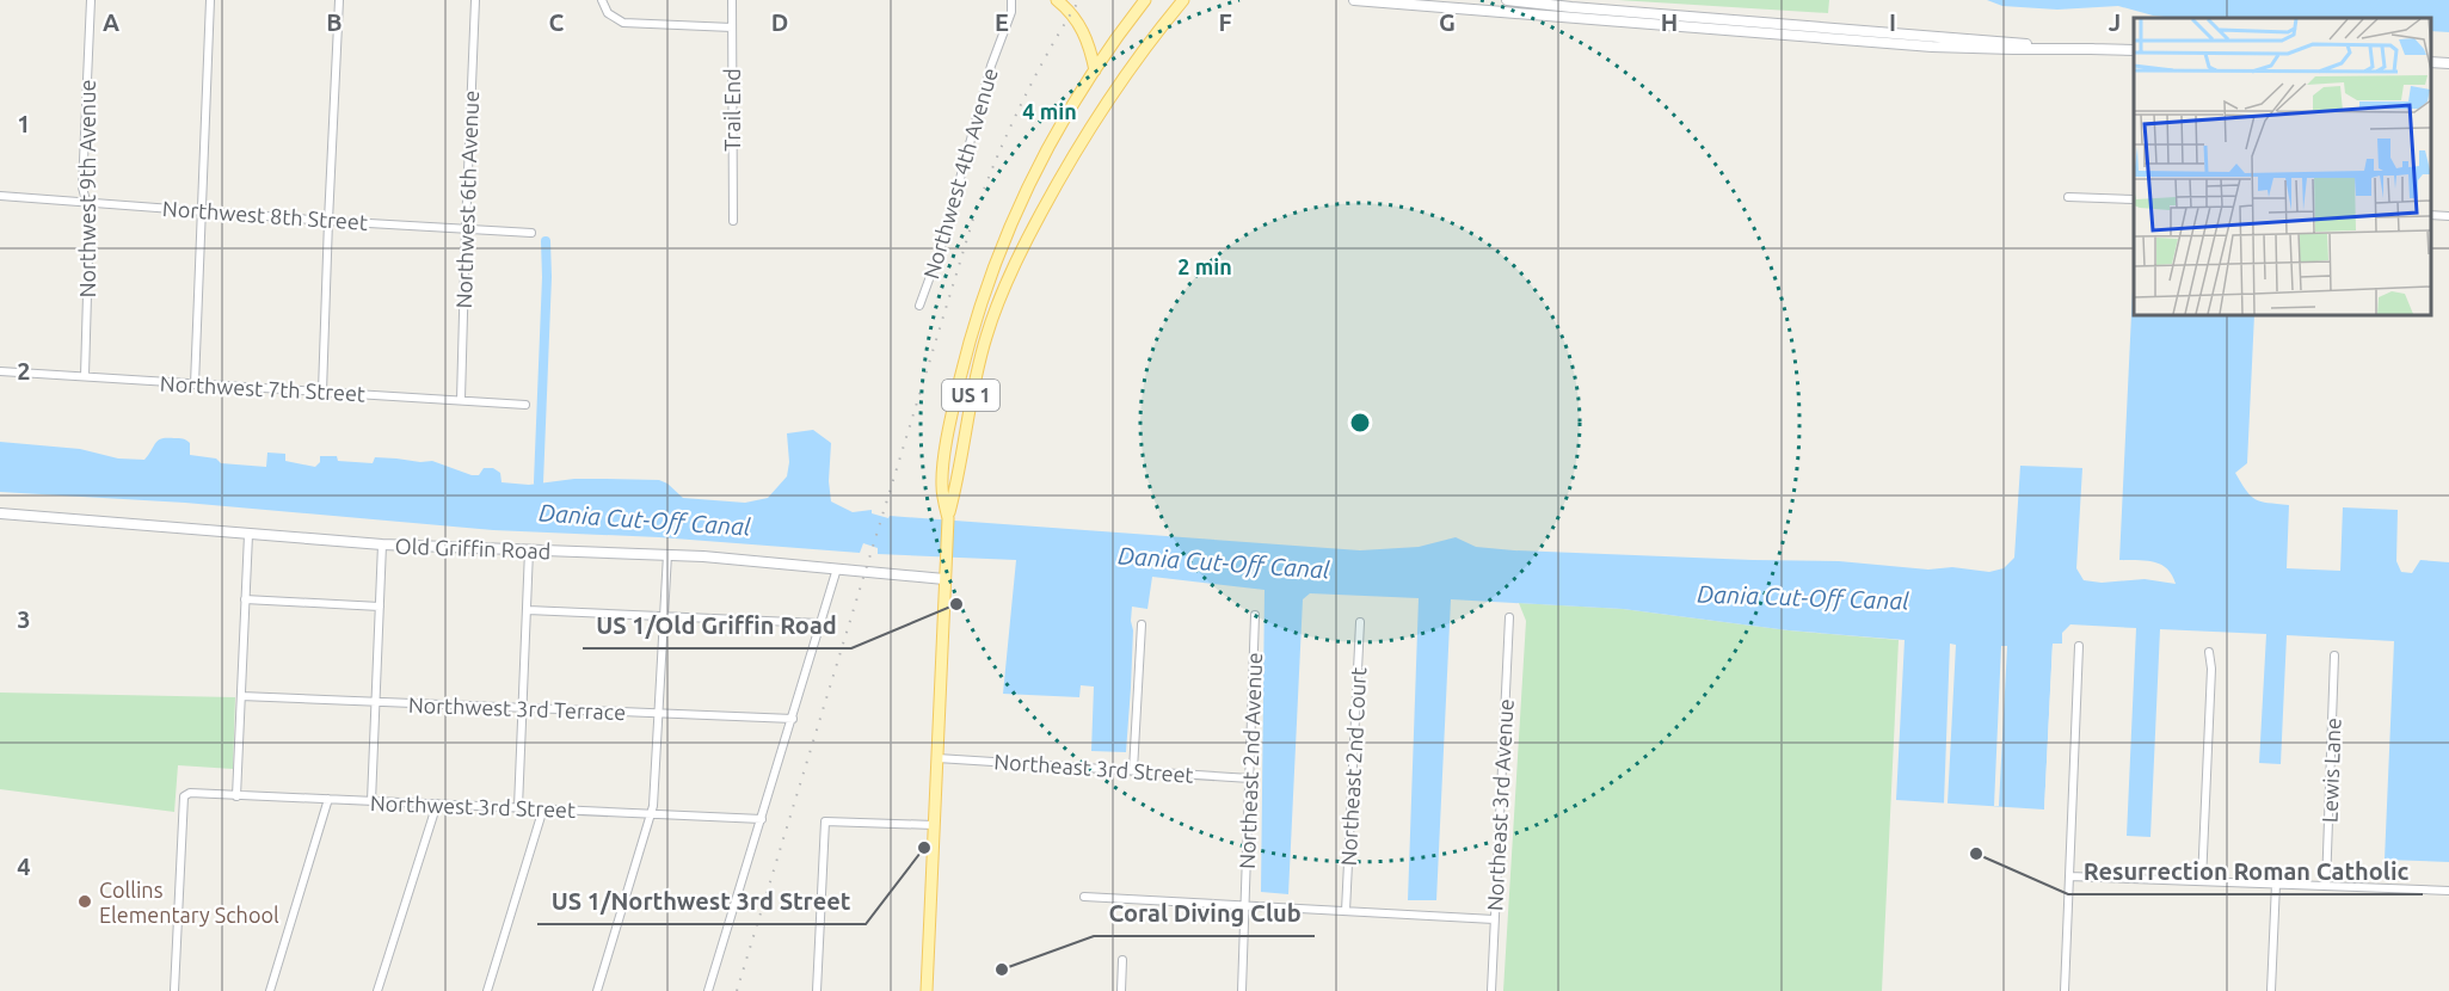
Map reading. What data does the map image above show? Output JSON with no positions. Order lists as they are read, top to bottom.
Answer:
{
  "streets": {
    "main road": ["US 1"],
    "street": [
      "Trail End",
      "Northwest 4th Avenue",
      "Northwest 9th Avenue",
      "Northwest 6th Avenue",
      "Northwest 8th Street",
      "Northwest 7th Street",
      "Old Griffin Road",
      "Northwest 3rd Terrace",
      "Northeast 2nd Avenue",
      "Northeast 2nd Court",
      "Northeast 3rd Street",
      "Lewis Lane",
      "Northeast 3rd Avenue",
      "Northwest 3rd Street"
    ]
  },
  "crossings": [
    ["Northwest 9th Avenue", "Northwest 8th Street"],
    ["Northwest 9th Avenue", "Northwest 7th Street"],
    ["Northwest 6th Avenue", "Northwest 8th Street"],
    ["Northwest 6th Avenue", "Northwest 7th Street"],
    ["US 1", "Old Griffin Road"],
    ["US 1", "Northeast 3rd Street"],
    ["Northeast 2nd Avenue", "Northeast 3rd Street"]
  ],
  "water": ["Dania Cut-Off Canal"],
  "places": [
    "US 1/Old Griffin Road",
    "US 1/Northwest 3rd Street",
    "Resurrection Roman Catholic",
    "Collins Elementary School",
    "Coral Diving Club"
  ],
  "grid": {
    "columns": [
      "A",
      "B",
      "C",
      "D",
      "E",
      "F",
      "G",
      "H",
      "I",
      "J"
    ],
    "rows": [
      "1",
      "2",
      "3",
      "4"
    ]
  },
  "rings": ["4 min", "2 min"]
}
